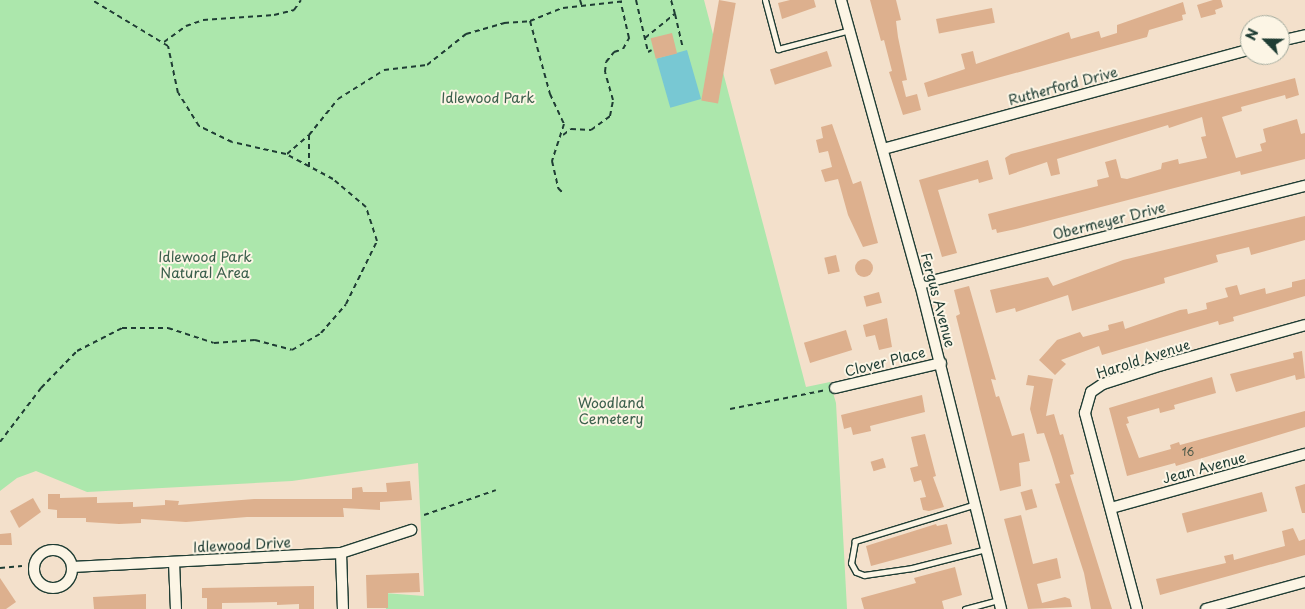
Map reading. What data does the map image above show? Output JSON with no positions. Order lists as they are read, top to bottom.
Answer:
{
  "streets": {
    "street": [
      "Rutherford Drive",
      "Obermeyer Drive",
      "Fergus Avenue",
      "Harold Avenue",
      "Clover Place",
      "Jean Avenue",
      "Idlewood Drive"
    ]
  },
  "crossings": [
    ["Rutherford Drive", "Fergus Avenue"],
    ["Obermeyer Drive", "Fergus Avenue"],
    ["Fergus Avenue", "Clover Place"],
    ["Harold Avenue", "Jean Avenue"]
  ],
  "parks": ["Idlewood Park", "Idlewood Park Natural Area", "Woodland Cemetery"],
  "house_numbers": ["16"],
  "north": "top left"
}
